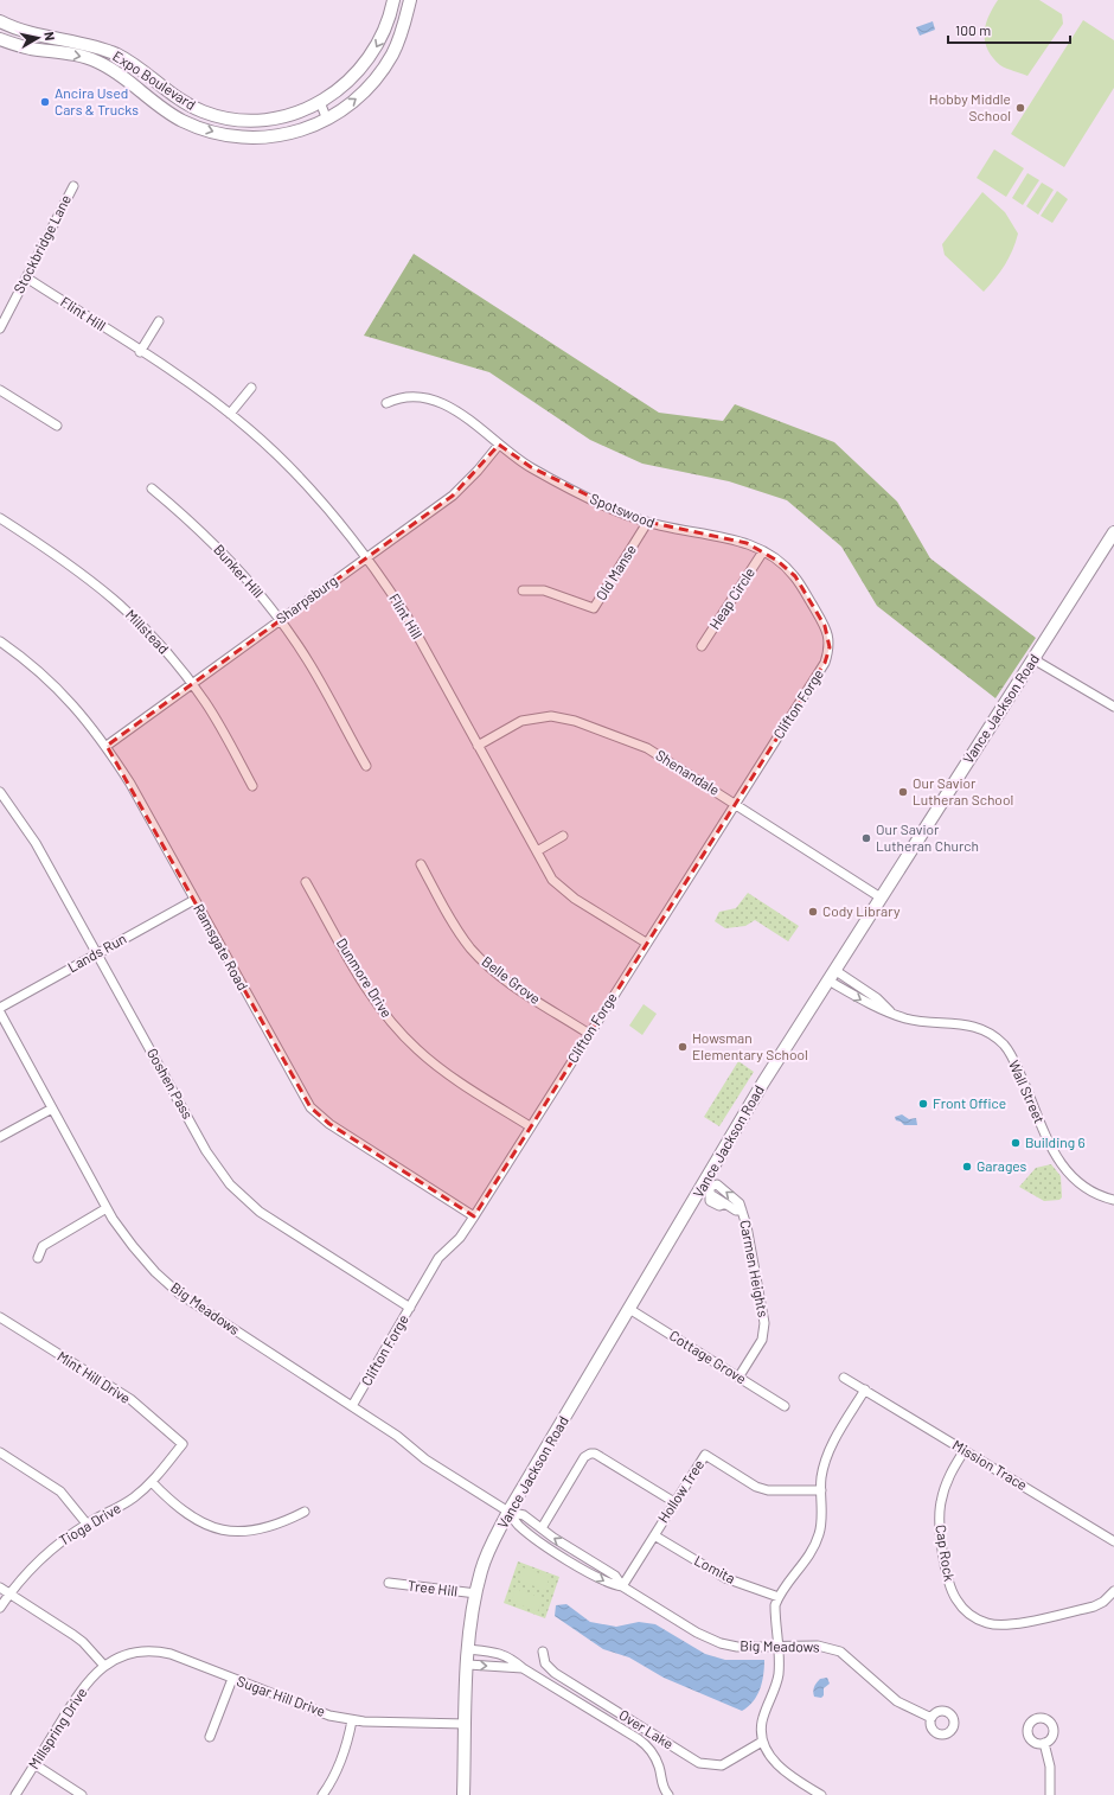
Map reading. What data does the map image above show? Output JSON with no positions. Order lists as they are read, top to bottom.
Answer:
{
  "streets": {
    "main road": ["Expo Boulevard", "Vance Jackson Road"],
    "street": [
      "Stockbridge Lane",
      "Flint Hill",
      "Spotswood",
      "Bunker Hill",
      "Old Manse",
      "Heap Circle",
      "Sharpsburg",
      "Millstead",
      "Clifton Forge",
      "Shenandale",
      "Ramsgate Road",
      "Lands Run",
      "Dunmore Drive",
      "Belle Grove",
      "Goshen Pass",
      "Wall Street",
      "Carmen Heights",
      "Big Meadows",
      "Cottage Grove",
      "Mint Hill Drive",
      "Mission Trace",
      "Hollow Tree",
      "Tioga Drive",
      "Cap Rock",
      "Lomita",
      "Tree Hill",
      "Sugar Hill Drive",
      "Millspring Drive",
      "Over Lake"
    ]
  },
  "crossings": [
    ["Stockbridge Lane", "Flint Hill"],
    ["Flint Hill", "Sharpsburg"],
    ["Flint Hill", "Clifton Forge"],
    ["Flint Hill", "Shenandale"],
    ["Spotswood", "Old Manse"],
    ["Spotswood", "Heap Circle"],
    ["Spotswood", "Sharpsburg"],
    ["Spotswood", "Clifton Forge"],
    ["Bunker Hill", "Sharpsburg"],
    ["Sharpsburg", "Millstead"],
    ["Sharpsburg", "Ramsgate Road"],
    ["Clifton Forge", "Shenandale"],
    ["Clifton Forge", "Ramsgate Road"],
    ["Clifton Forge", "Dunmore Drive"],
    ["Clifton Forge", "Belle Grove"],
    ["Clifton Forge", "Goshen Pass"],
    ["Clifton Forge", "Big Meadows"],
    ["Vance Jackson Road", "Shenandale"],
    ["Vance Jackson Road", "Wall Street"],
    ["Vance Jackson Road", "Carmen Heights"],
    ["Vance Jackson Road", "Big Meadows"],
    ["Vance Jackson Road", "Cottage Grove"],
    ["Vance Jackson Road", "Tree Hill"],
    ["Vance Jackson Road", "Sugar Hill Drive"],
    ["Ramsgate Road", "Lands Run"],
    ["Lands Run", "Goshen Pass"],
    ["Carmen Heights", "Cottage Grove"],
    ["Big Meadows", "Hollow Tree"],
    ["Mint Hill Drive", "Tioga Drive"],
    ["Mission Trace", "Cap Rock"],
    ["Hollow Tree", "Lomita"],
    ["Sugar Hill Drive", "Millspring Drive"]
  ],
  "places": [
    "Ancira Used Cars & Trucks",
    "Hobby Middle School",
    "Our Savior Lutheran School",
    "Our Savior Lutheran Church",
    "Cody Library",
    "Howsman Elementary School",
    "Front Office",
    "Building 6",
    "Garages"
  ],
  "scale_bar": "100 m",
  "north": "right"
}
